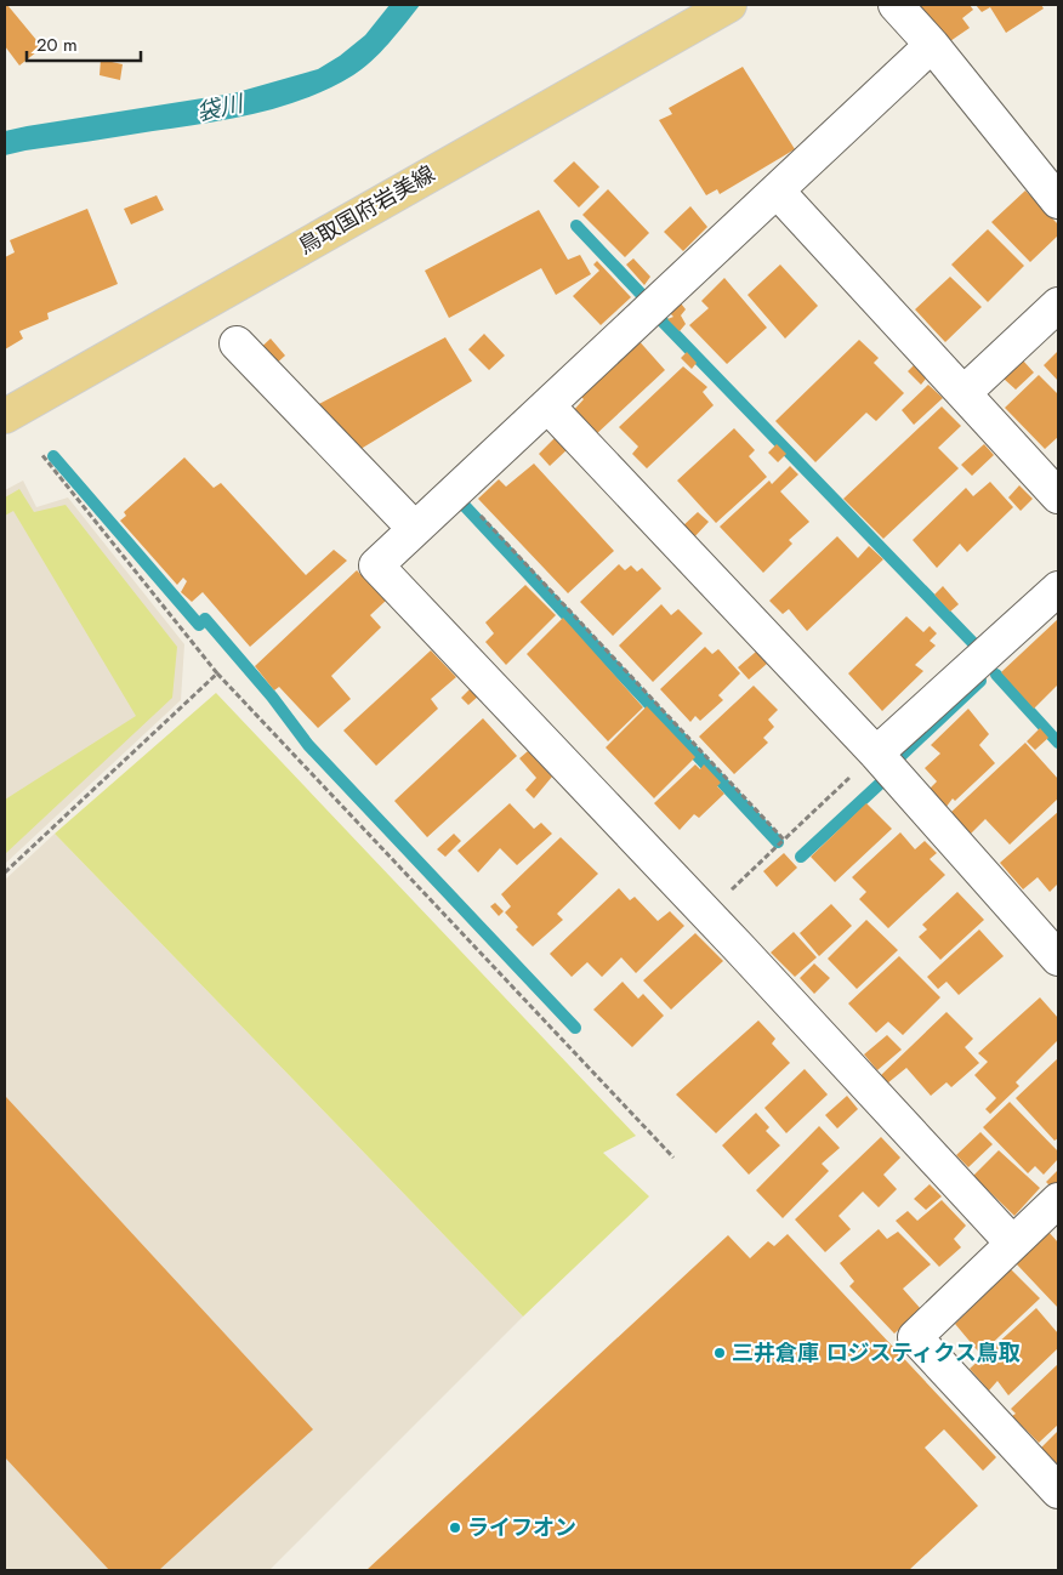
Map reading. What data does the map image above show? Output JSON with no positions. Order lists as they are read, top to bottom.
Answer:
{
  "streets": {
    "main road": ["鳥取国府岩美線"]
  },
  "water": ["袋川"],
  "places": ["三井倉庫 ロジスティクス鳥取", "ライフオン"],
  "scale_bar": "20 m"
}
